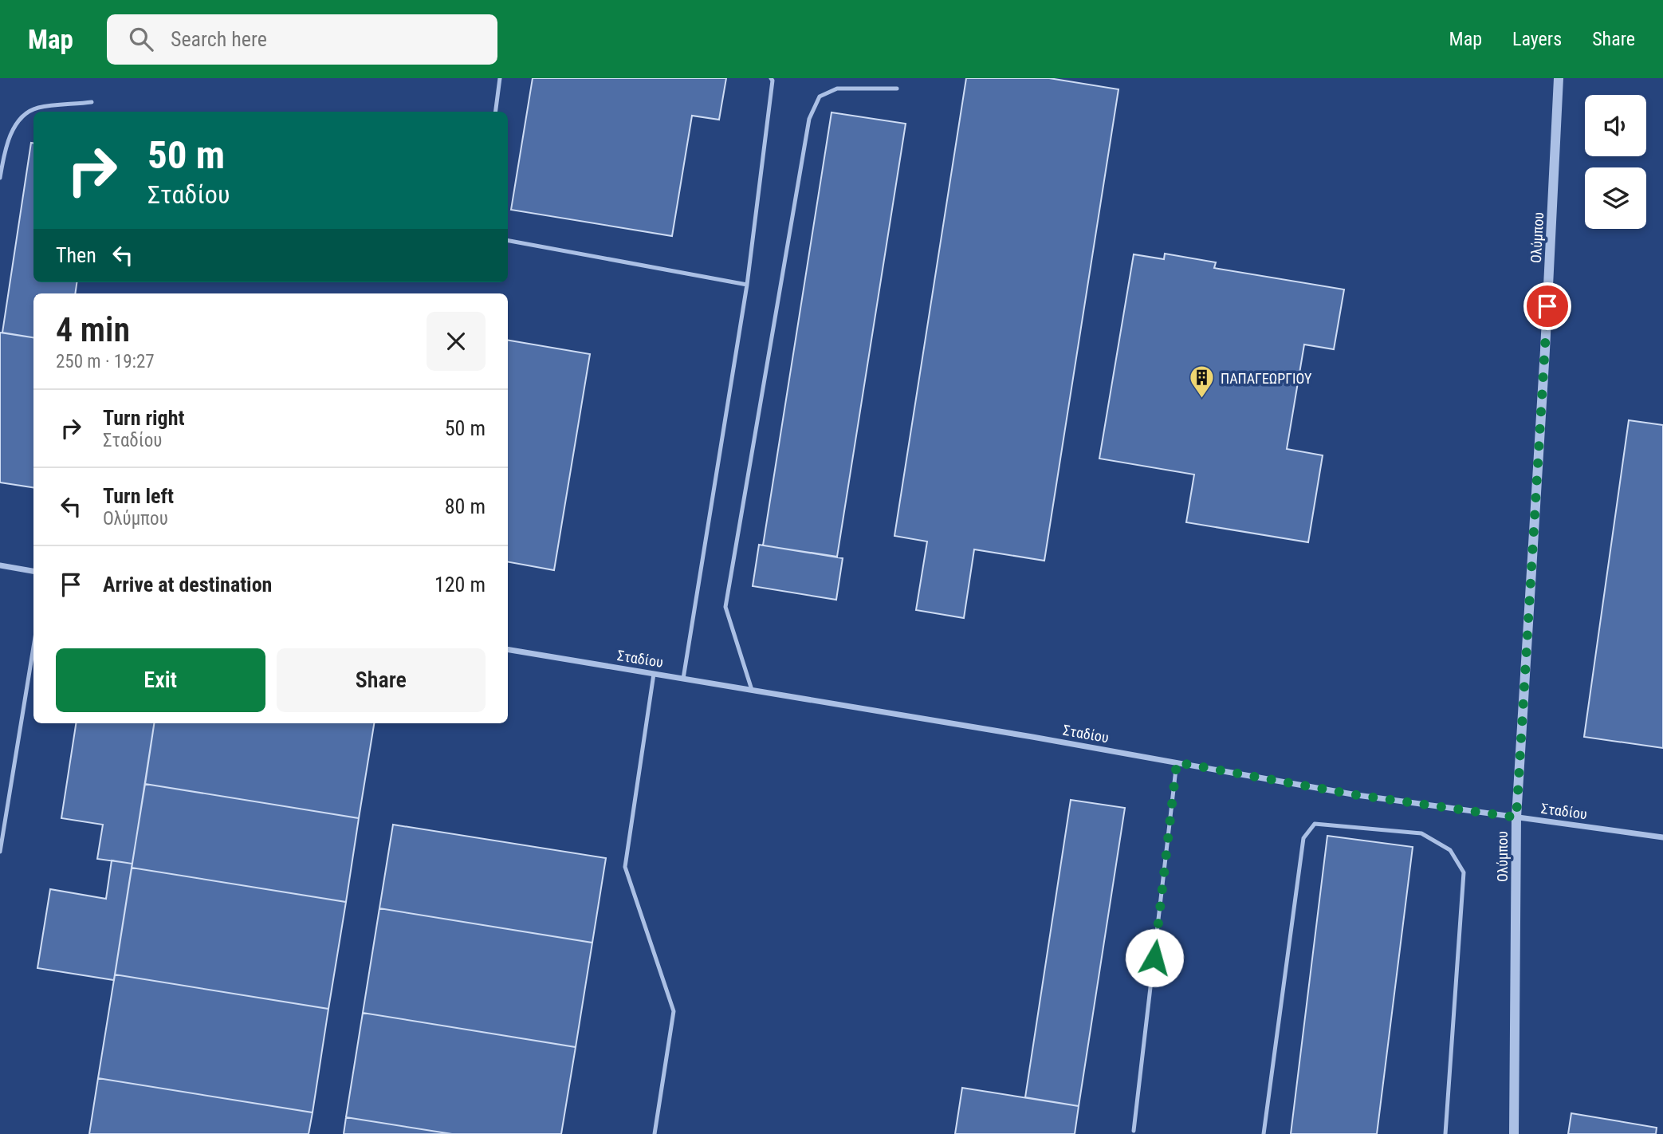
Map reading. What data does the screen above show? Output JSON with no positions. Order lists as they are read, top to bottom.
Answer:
{
  "streets": {
    "street": ["Ολύμπου", "Σταδίου"]
  },
  "crossings": [
    ["Ολύμπου", "Σταδίου"]
  ],
  "places": {
    "building": ["ΠΑΠΑΓΕΩΡΓΙΟΥ"]
  },
  "page": {
    "header": "Map",
    "search": "Search here",
    "nav": ["Map", "Layers", "Share"],
    "turn": ["50 m", "Σταδίου"],
    "then": "Then",
    "heading": ["4 min", "250 m · 19:27"],
    "list": [
      {
        "name": "Turn right",
        "note": "Σταδίου",
        "value": "50 m"
      },
      {
        "name": "Turn left",
        "note": "Ολύμπου",
        "value": "80 m"
      },
      {
        "name": "Arrive at destination",
        "value": "120 m"
      }
    ],
    "buttons": ["Exit", "Share"]
  }
}
